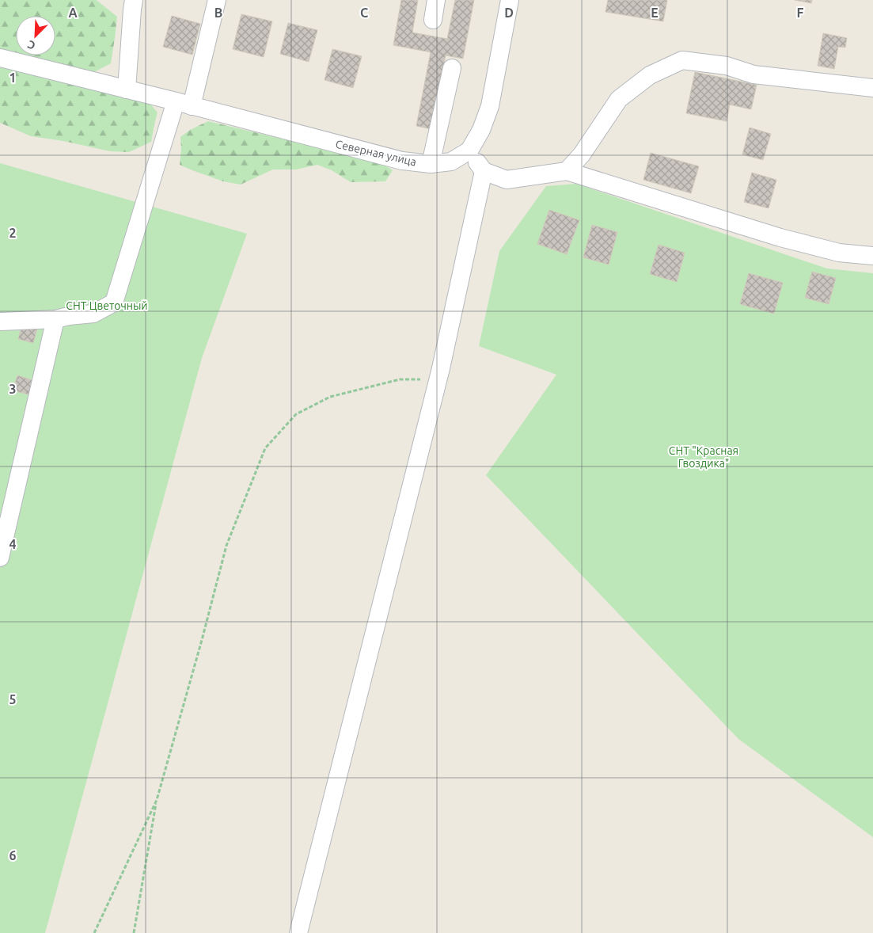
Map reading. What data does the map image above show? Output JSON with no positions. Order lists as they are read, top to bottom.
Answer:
{
  "streets": {
    "street": ["Северная улица"]
  },
  "parks": ["СНТ Цветочный", "СНТ \"Красная Гвоздика\""],
  "north": "bottom left",
  "grid": {
    "columns": [
      "A",
      "B",
      "C",
      "D",
      "E",
      "F"
    ],
    "rows": [
      "1",
      "2",
      "3",
      "4",
      "5",
      "6"
    ]
  }
}
